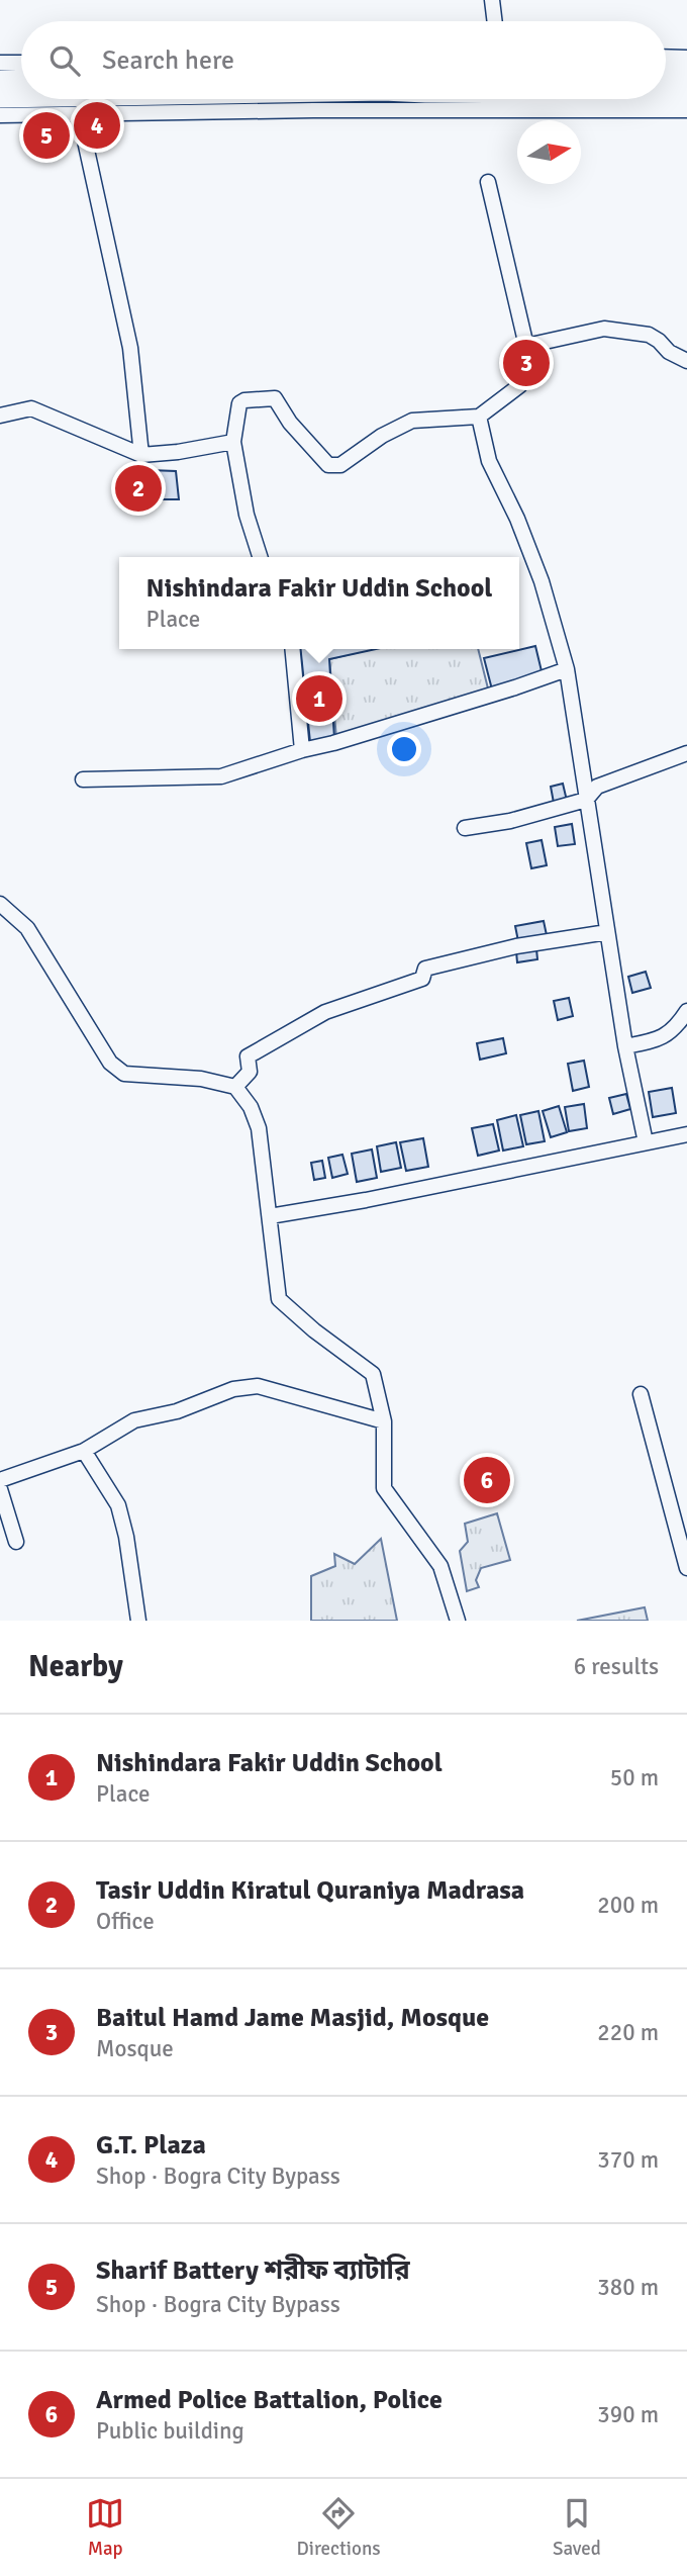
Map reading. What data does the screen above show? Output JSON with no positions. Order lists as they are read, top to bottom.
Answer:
{
  "north": "right",
  "page": {
    "search": "Search here",
    "pins": [
      "4",
      "5",
      "3",
      "2",
      "1",
      "6"
    ],
    "popup": ["Nishindara Fakir Uddin School", "Place"],
    "heading": ["Nearby", "6 results"],
    "list": [
      {
        "mark": "1",
        "name": "Nishindara Fakir Uddin School",
        "note": "Place",
        "value": "50 m"
      },
      {
        "mark": "2",
        "name": "Tasir Uddin Kiratul Quraniya Madrasa",
        "note": "Office",
        "value": "200 m"
      },
      {
        "mark": "3",
        "name": "Baitul Hamd Jame Masjid, Mosque",
        "note": "Mosque",
        "value": "220 m"
      },
      {
        "mark": "4",
        "name": "G.T. Plaza",
        "note": "Shop · Bogra City Bypass",
        "value": "370 m"
      },
      {
        "mark": "5",
        "name": "Sharif Battery শরীফ ব্যাটারি",
        "note": "Shop · Bogra City Bypass",
        "value": "380 m"
      },
      {
        "mark": "6",
        "name": "Armed Police Battalion, Police",
        "note": "Public building",
        "value": "390 m"
      }
    ],
    "nav": ["Map", "Directions", "Saved"]
  }
}
